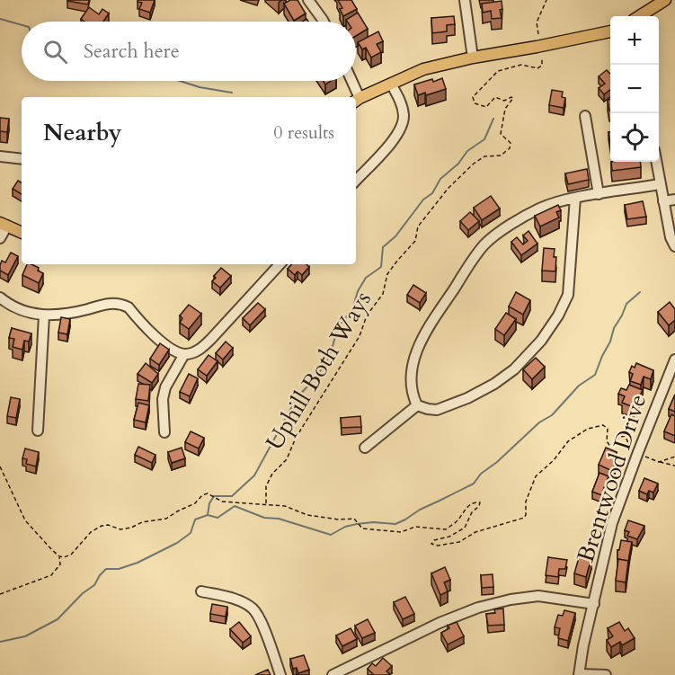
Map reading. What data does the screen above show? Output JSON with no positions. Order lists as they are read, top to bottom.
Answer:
{
  "streets": {
    "street": ["Brentwood Drive"],
    "path": ["Uphill Both Ways"]
  },
  "page": {
    "map_buttons": ["+", "−"],
    "search": "Search here",
    "heading": ["Nearby", "0 results"]
  }
}
